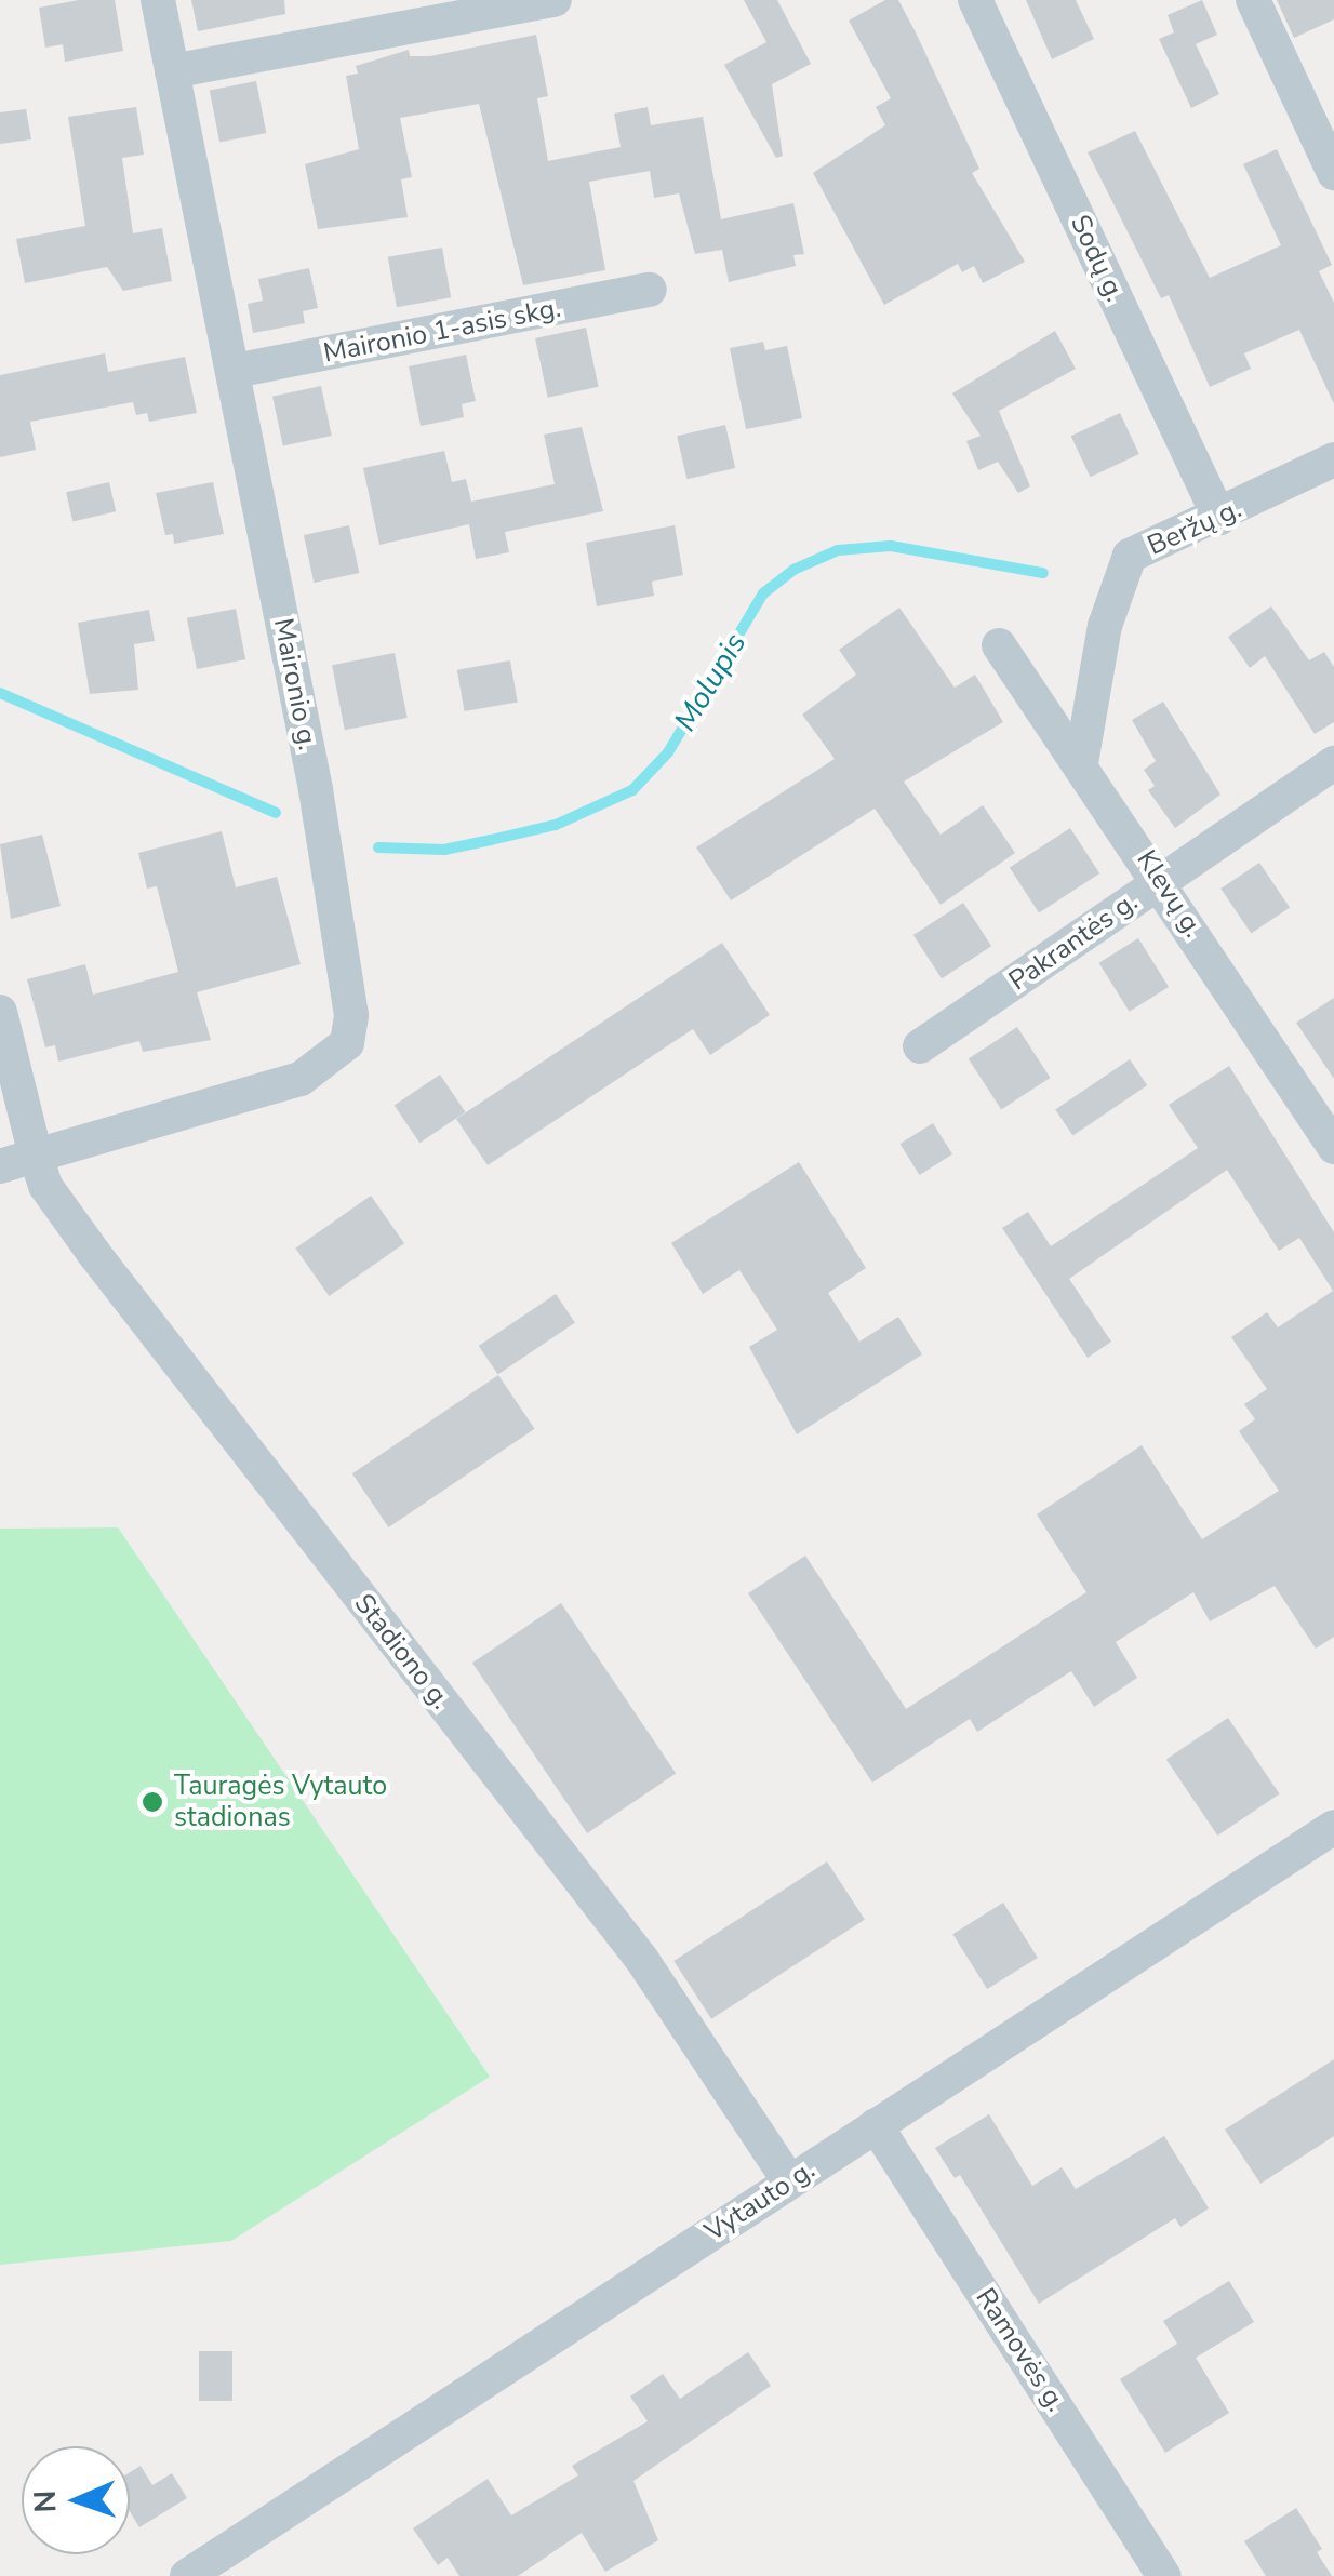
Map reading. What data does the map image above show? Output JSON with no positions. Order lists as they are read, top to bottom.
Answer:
{
  "streets": {
    "street": [
      "Sodų g.",
      "Maironio 1-asis skg.",
      "Beržų g.",
      "Maironio g.",
      "Klevų g.",
      "Pakrantės g.",
      "Stadiono g.",
      "Vytauto g.",
      "Ramovės g."
    ]
  },
  "crossings": [
    ["Sodų g.", "Beržų g."],
    ["Maironio 1-asis skg.", "Maironio g."],
    ["Beržų g.", "Klevų g."],
    ["Maironio g.", "Stadiono g."],
    ["Klevų g.", "Pakrantės g."],
    ["Stadiono g.", "Vytauto g."],
    ["Vytauto g.", "Ramovės g."]
  ],
  "water": ["Molupis"],
  "places": ["Tauragės Vytauto stadionas"],
  "north": "left"
}
